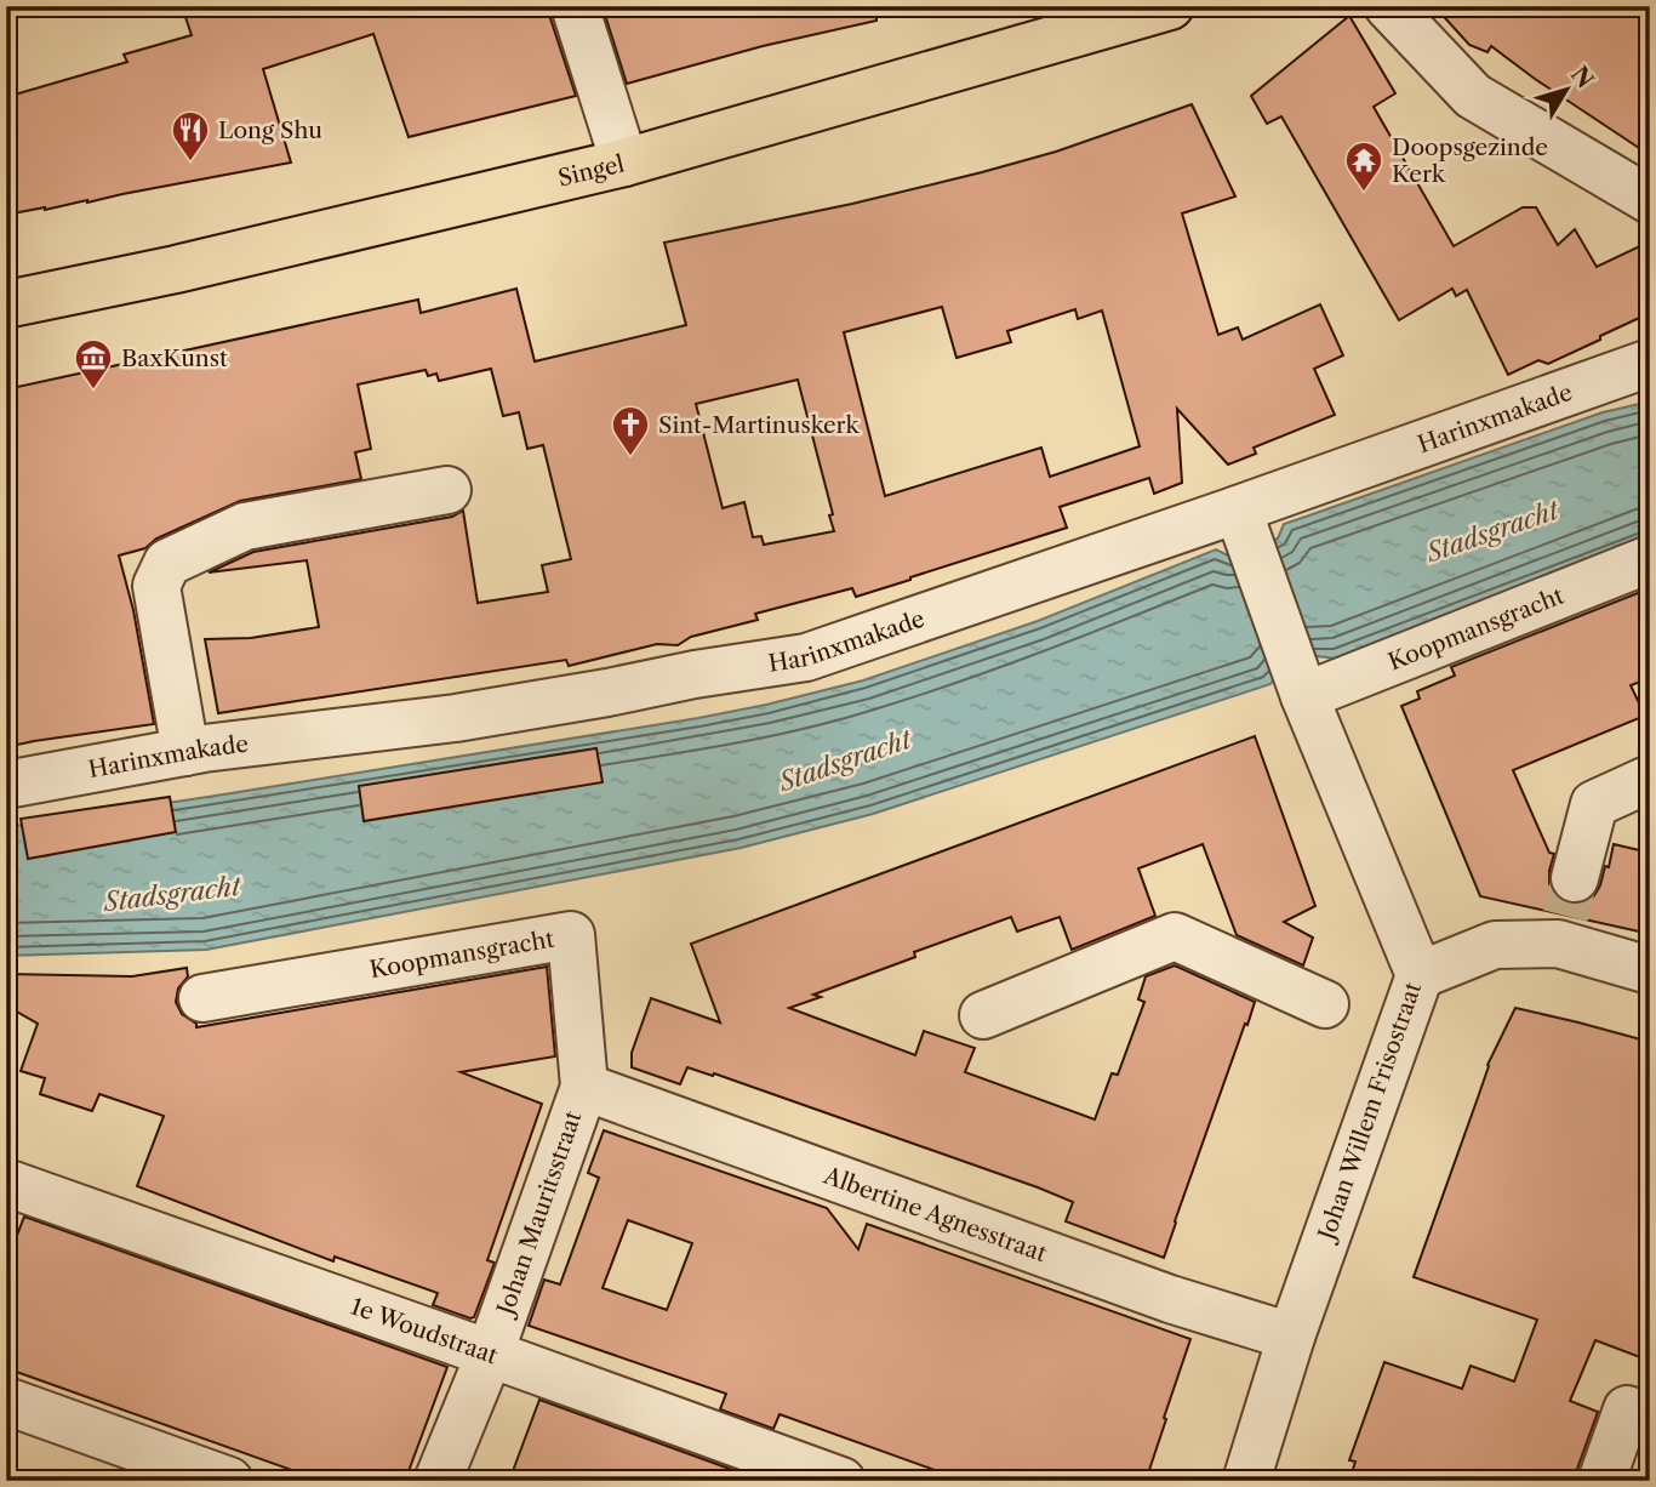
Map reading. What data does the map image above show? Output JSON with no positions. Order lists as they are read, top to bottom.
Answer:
{
  "streets": {
    "main road": ["Singel"],
    "street": [
      "Harinxmakade",
      "Koopmansgracht",
      "Johan Willem Frisostraat",
      "Johan Mauritsstraat",
      "Albertine Agnesstraat",
      "1e Woudstraat"
    ]
  },
  "crossings": [
    ["Harinxmakade", "Johan Willem Frisostraat"],
    ["Koopmansgracht", "Johan Willem Frisostraat"],
    ["Koopmansgracht", "Johan Mauritsstraat"],
    ["Koopmansgracht", "Albertine Agnesstraat"],
    ["Johan Willem Frisostraat", "Albertine Agnesstraat"],
    ["Johan Mauritsstraat", "Albertine Agnesstraat"],
    ["Johan Mauritsstraat", "1e Woudstraat"]
  ],
  "water": ["Stadsgracht"],
  "places": {
    "restaurant": ["Long Shu"],
    "temple": ["Doopsgezinde Kerk"],
    "museum": ["BaxKunst"],
    "church": ["Sint-Martinuskerk"]
  },
  "north": "top right"
}
